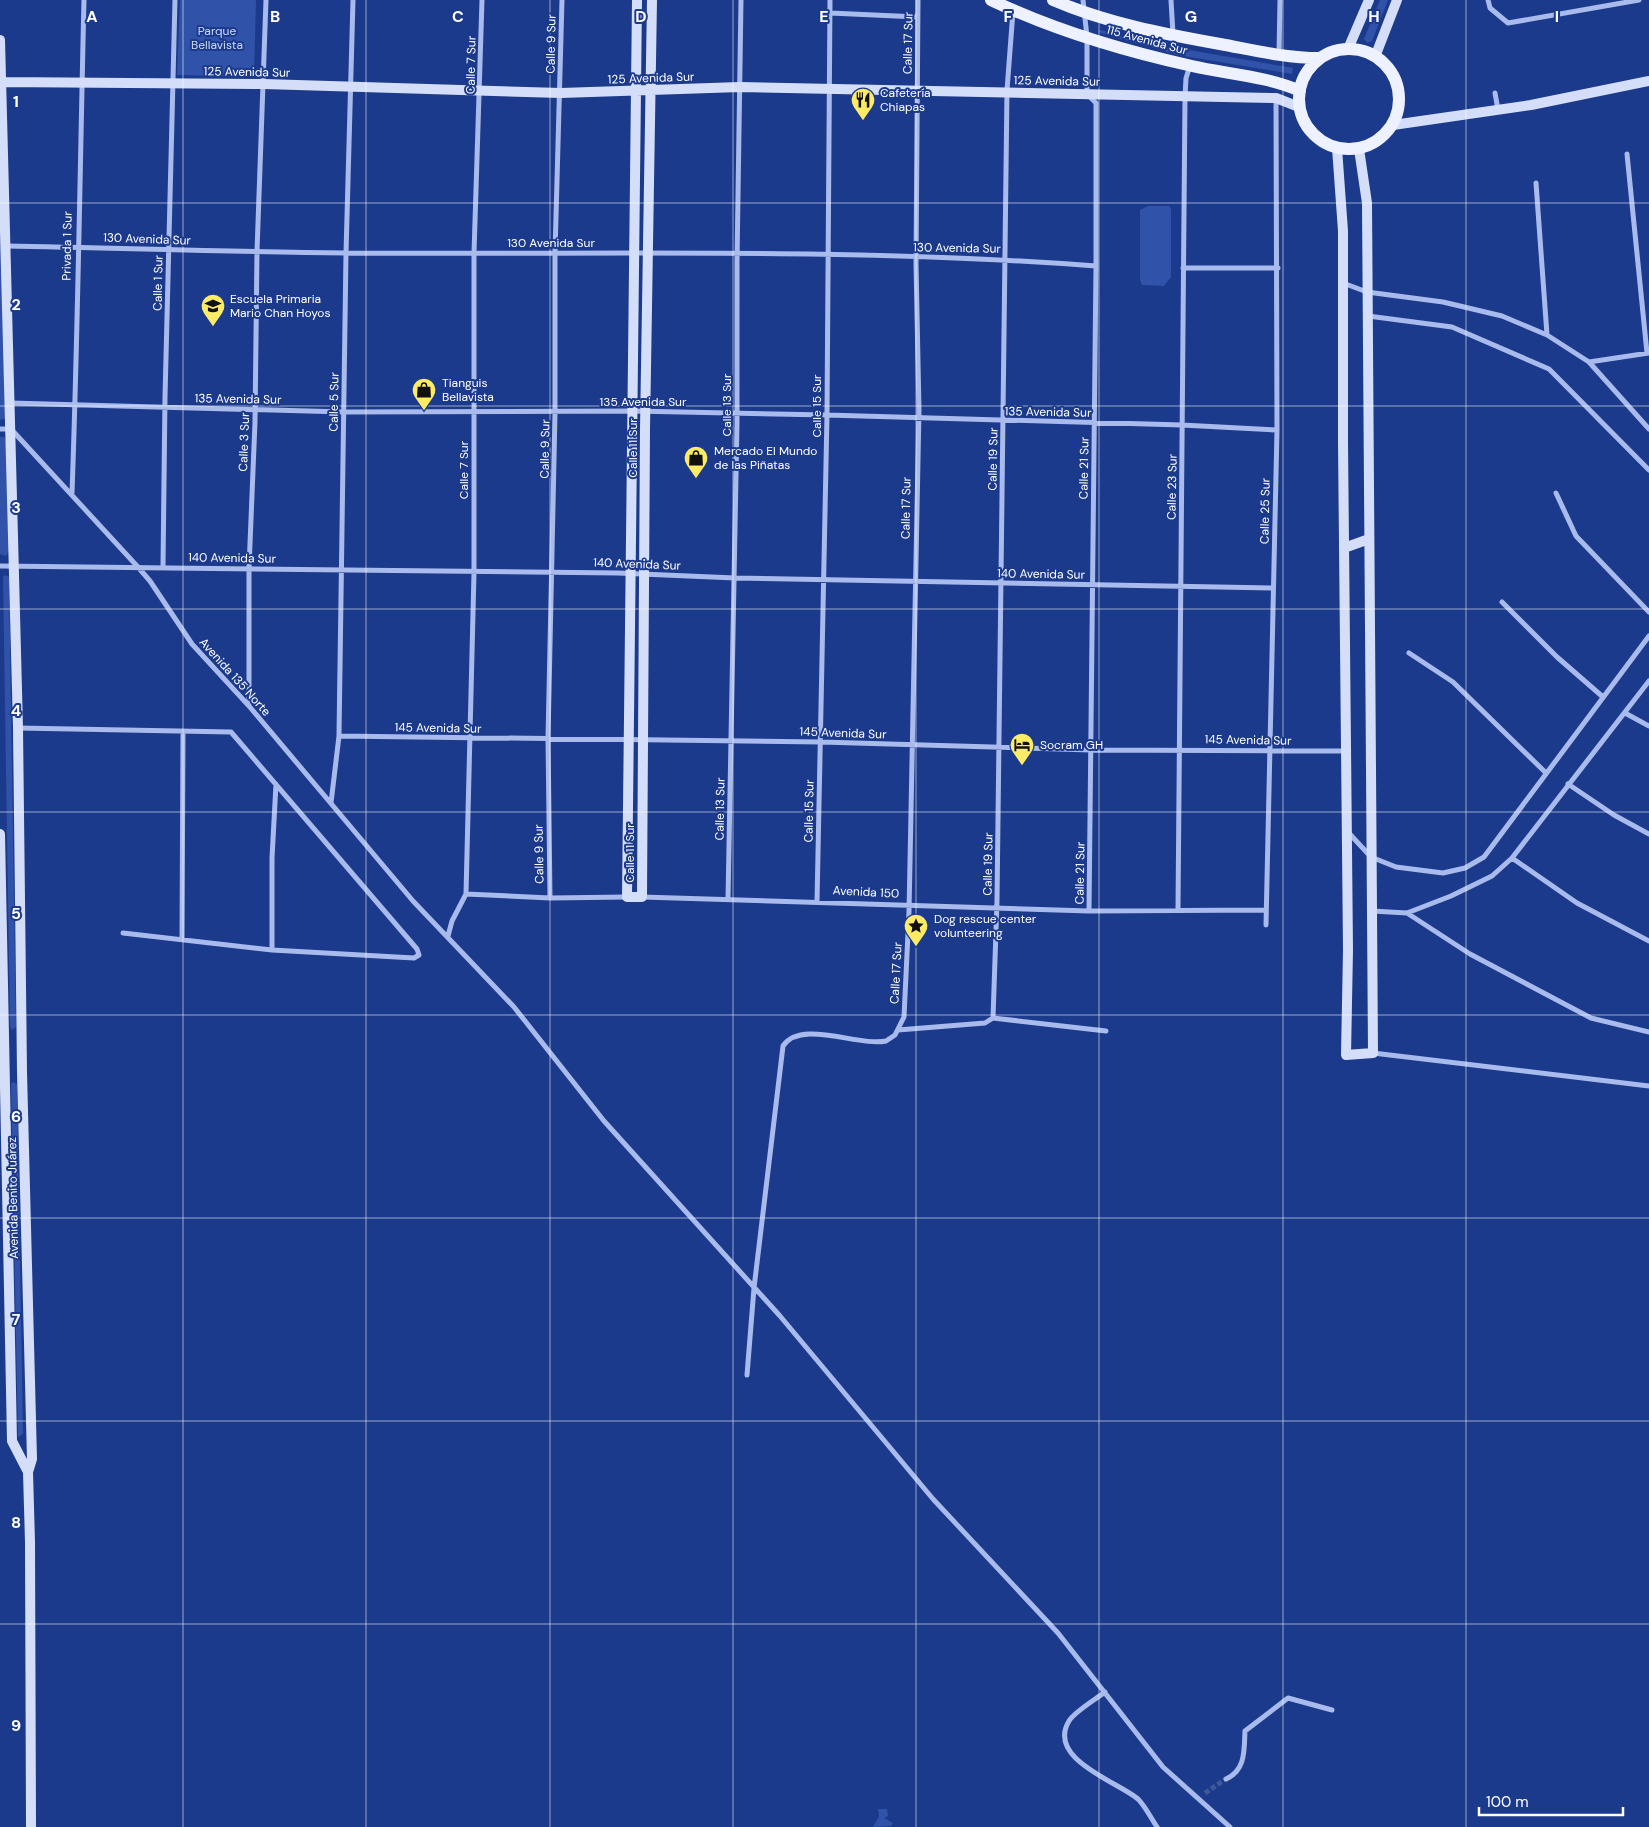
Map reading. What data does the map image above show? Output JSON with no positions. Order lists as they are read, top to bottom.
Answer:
{
  "streets": {
    "main road": [
      "115 Avenida Sur",
      "125 Avenida Sur",
      "Calle 11 Sur",
      "Avenida 150",
      "Avenida Benito Juárez"
    ],
    "street": [
      "Calle 17 Sur",
      "Calle 9 Sur",
      "Calle 7 Sur",
      "130 Avenida Sur",
      "Privada 1 Sur",
      "Calle 1 Sur",
      "135 Avenida Sur",
      "Calle 5 Sur",
      "Calle 13 Sur",
      "Calle 15 Sur",
      "Calle 3 Sur",
      "Calle 19 Sur",
      "Calle 21 Sur",
      "Calle 23 Sur",
      "Calle 25 Sur",
      "140 Avenida Sur",
      "Avenida 135 Norte",
      "145 Avenida Sur"
    ]
  },
  "crossings": [
    ["115 Avenida Sur", "125 Avenida Sur"],
    ["115 Avenida Sur", "Calle 19 Sur"],
    ["115 Avenida Sur", "Calle 21 Sur"],
    ["115 Avenida Sur", "Calle 23 Sur"],
    ["Calle 17 Sur", "125 Avenida Sur"],
    ["Calle 17 Sur", "130 Avenida Sur"],
    ["Calle 17 Sur", "135 Avenida Sur"],
    ["Calle 17 Sur", "140 Avenida Sur"],
    ["Calle 17 Sur", "145 Avenida Sur"],
    ["Calle 17 Sur", "Avenida 150"],
    ["Calle 9 Sur", "125 Avenida Sur"],
    ["Calle 9 Sur", "130 Avenida Sur"],
    ["Calle 9 Sur", "135 Avenida Sur"],
    ["Calle 9 Sur", "140 Avenida Sur"],
    ["Calle 9 Sur", "145 Avenida Sur"],
    ["Calle 9 Sur", "Avenida 150"],
    ["Calle 7 Sur", "125 Avenida Sur"],
    ["Calle 7 Sur", "130 Avenida Sur"],
    ["Calle 7 Sur", "135 Avenida Sur"],
    ["Calle 7 Sur", "140 Avenida Sur"],
    ["Calle 7 Sur", "Avenida 135 Norte"],
    ["Calle 7 Sur", "145 Avenida Sur"],
    ["Calle 7 Sur", "Avenida 150"],
    ["125 Avenida Sur", "Privada 1 Sur"],
    ["125 Avenida Sur", "Calle 1 Sur"],
    ["125 Avenida Sur", "Calle 5 Sur"],
    ["125 Avenida Sur", "Calle 13 Sur"],
    ["125 Avenida Sur", "Calle 15 Sur"],
    ["125 Avenida Sur", "Calle 3 Sur"],
    ["125 Avenida Sur", "Calle 11 Sur"],
    ["125 Avenida Sur", "Calle 19 Sur"],
    ["125 Avenida Sur", "Calle 21 Sur"],
    ["125 Avenida Sur", "Calle 23 Sur"],
    ["125 Avenida Sur", "Calle 25 Sur"],
    ["125 Avenida Sur", "Avenida Benito Juárez"],
    ["130 Avenida Sur", "Privada 1 Sur"],
    ["130 Avenida Sur", "Calle 1 Sur"],
    ["130 Avenida Sur", "Calle 5 Sur"],
    ["130 Avenida Sur", "Calle 13 Sur"],
    ["130 Avenida Sur", "Calle 15 Sur"],
    ["130 Avenida Sur", "Calle 3 Sur"],
    ["130 Avenida Sur", "Calle 11 Sur"],
    ["130 Avenida Sur", "Calle 19 Sur"],
    ["130 Avenida Sur", "Calle 21 Sur"],
    ["130 Avenida Sur", "Avenida Benito Juárez"],
    ["Privada 1 Sur", "135 Avenida Sur"],
    ["Privada 1 Sur", "Avenida 135 Norte"],
    ["Calle 1 Sur", "135 Avenida Sur"],
    ["Calle 1 Sur", "140 Avenida Sur"],
    ["135 Avenida Sur", "Calle 5 Sur"],
    ["135 Avenida Sur", "Calle 13 Sur"],
    ["135 Avenida Sur", "Calle 15 Sur"],
    ["135 Avenida Sur", "Calle 3 Sur"],
    ["135 Avenida Sur", "Calle 11 Sur"],
    ["135 Avenida Sur", "Calle 19 Sur"],
    ["135 Avenida Sur", "Calle 21 Sur"],
    ["135 Avenida Sur", "Calle 23 Sur"],
    ["135 Avenida Sur", "Calle 25 Sur"],
    ["135 Avenida Sur", "Avenida Benito Juárez"],
    ["Calle 5 Sur", "140 Avenida Sur"],
    ["Calle 5 Sur", "Avenida 135 Norte"],
    ["Calle 5 Sur", "145 Avenida Sur"],
    ["Calle 13 Sur", "140 Avenida Sur"],
    ["Calle 13 Sur", "145 Avenida Sur"],
    ["Calle 13 Sur", "Avenida 150"],
    ["Calle 15 Sur", "140 Avenida Sur"],
    ["Calle 15 Sur", "145 Avenida Sur"],
    ["Calle 15 Sur", "Avenida 150"],
    ["Calle 3 Sur", "140 Avenida Sur"],
    ["Calle 3 Sur", "Avenida 135 Norte"],
    ["Calle 11 Sur", "140 Avenida Sur"],
    ["Calle 11 Sur", "145 Avenida Sur"],
    ["Calle 11 Sur", "Avenida 150"],
    ["Calle 19 Sur", "140 Avenida Sur"],
    ["Calle 19 Sur", "145 Avenida Sur"],
    ["Calle 19 Sur", "Avenida 150"],
    ["Calle 21 Sur", "140 Avenida Sur"],
    ["Calle 21 Sur", "145 Avenida Sur"],
    ["Calle 21 Sur", "Avenida 150"],
    ["Calle 23 Sur", "140 Avenida Sur"],
    ["Calle 23 Sur", "145 Avenida Sur"],
    ["Calle 23 Sur", "Avenida 150"],
    ["Calle 25 Sur", "140 Avenida Sur"],
    ["Calle 25 Sur", "145 Avenida Sur"],
    ["Calle 25 Sur", "Avenida 150"],
    ["140 Avenida Sur", "Avenida 135 Norte"],
    ["140 Avenida Sur", "Avenida Benito Juárez"],
    ["Avenida 135 Norte", "Avenida Benito Juárez"]
  ],
  "parks": ["Parque Bellavista"],
  "places": {
    "restaurant": ["Cafetería Chiapas"],
    "school or university": ["Escuela Primaria Mario Chan Hoyos"],
    "shop": ["Tianguis Bellavista", "Mercado El Mundo de las Piñatas"],
    "hotel": ["Socram GH"],
    "place": ["Dog rescue center volunteering"]
  },
  "scale_bar": "100 m",
  "grid": {
    "columns": [
      "A",
      "B",
      "C",
      "D",
      "E",
      "F",
      "G",
      "H",
      "I"
    ],
    "rows": [
      "1",
      "2",
      "3",
      "4",
      "5",
      "6",
      "7",
      "8",
      "9"
    ]
  }
}
